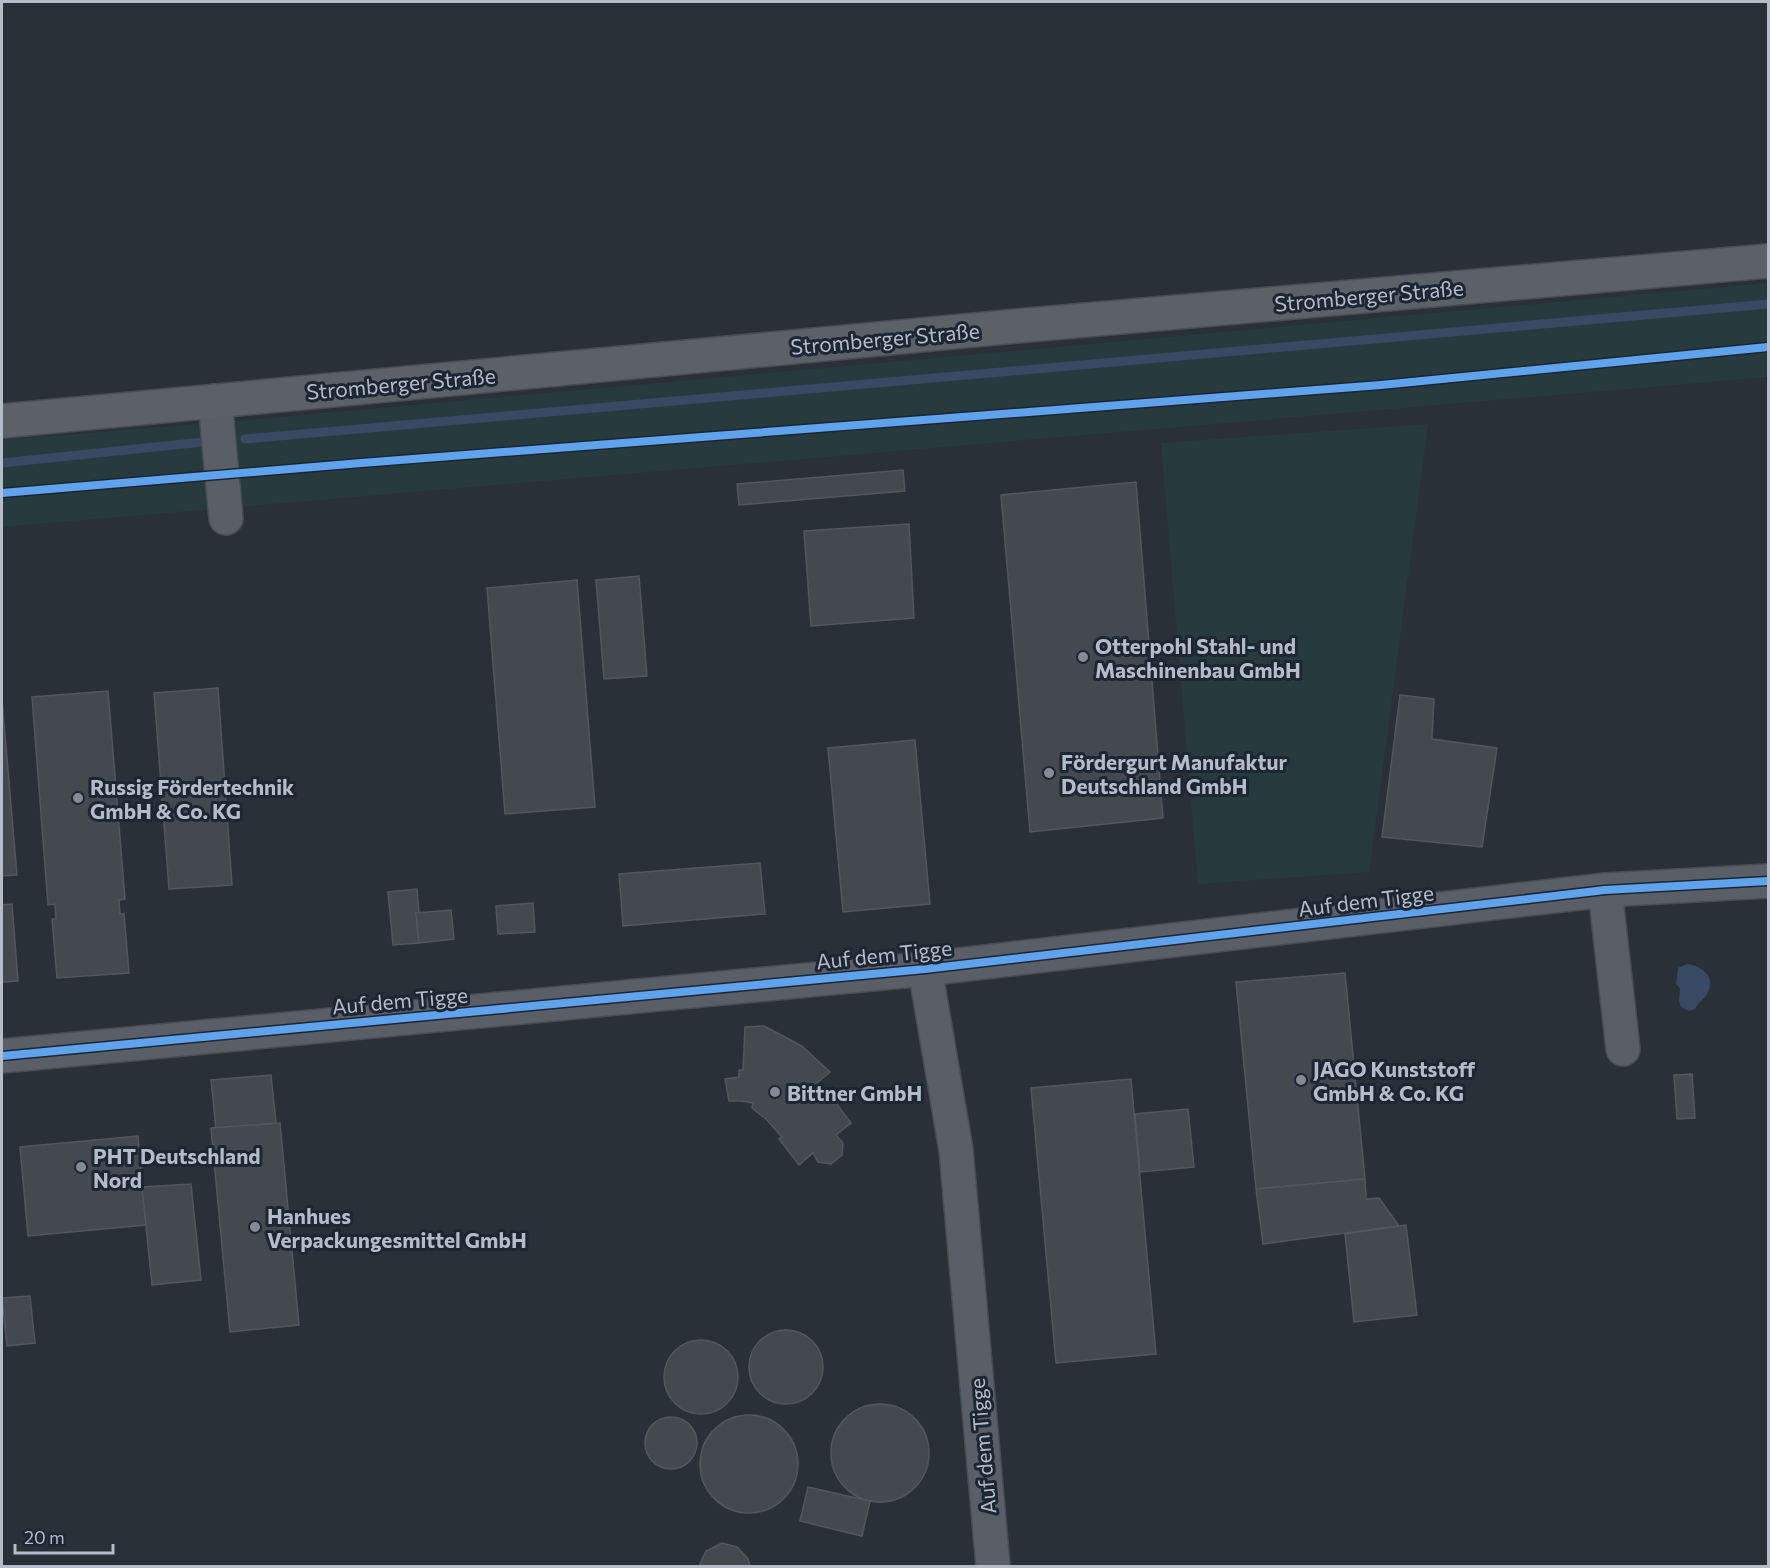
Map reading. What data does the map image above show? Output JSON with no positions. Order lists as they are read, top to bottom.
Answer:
{
  "streets": {
    "main road": ["Stromberger Straße"],
    "street": ["Auf dem Tigge"]
  },
  "places": [
    "Otterpohl Stahl- und Maschinenbau GmbH",
    "Fördergurt Manufaktur Deutschland GmbH",
    "Russig Fördertechnik GmbH & Co. KG",
    "JAGO Kunststoff GmbH & Co. KG",
    "Bittner GmbH",
    "PHT Deutschland Nord",
    "Hanhues Verpackungesmittel GmbH"
  ],
  "scale_bar": "20 m"
}
